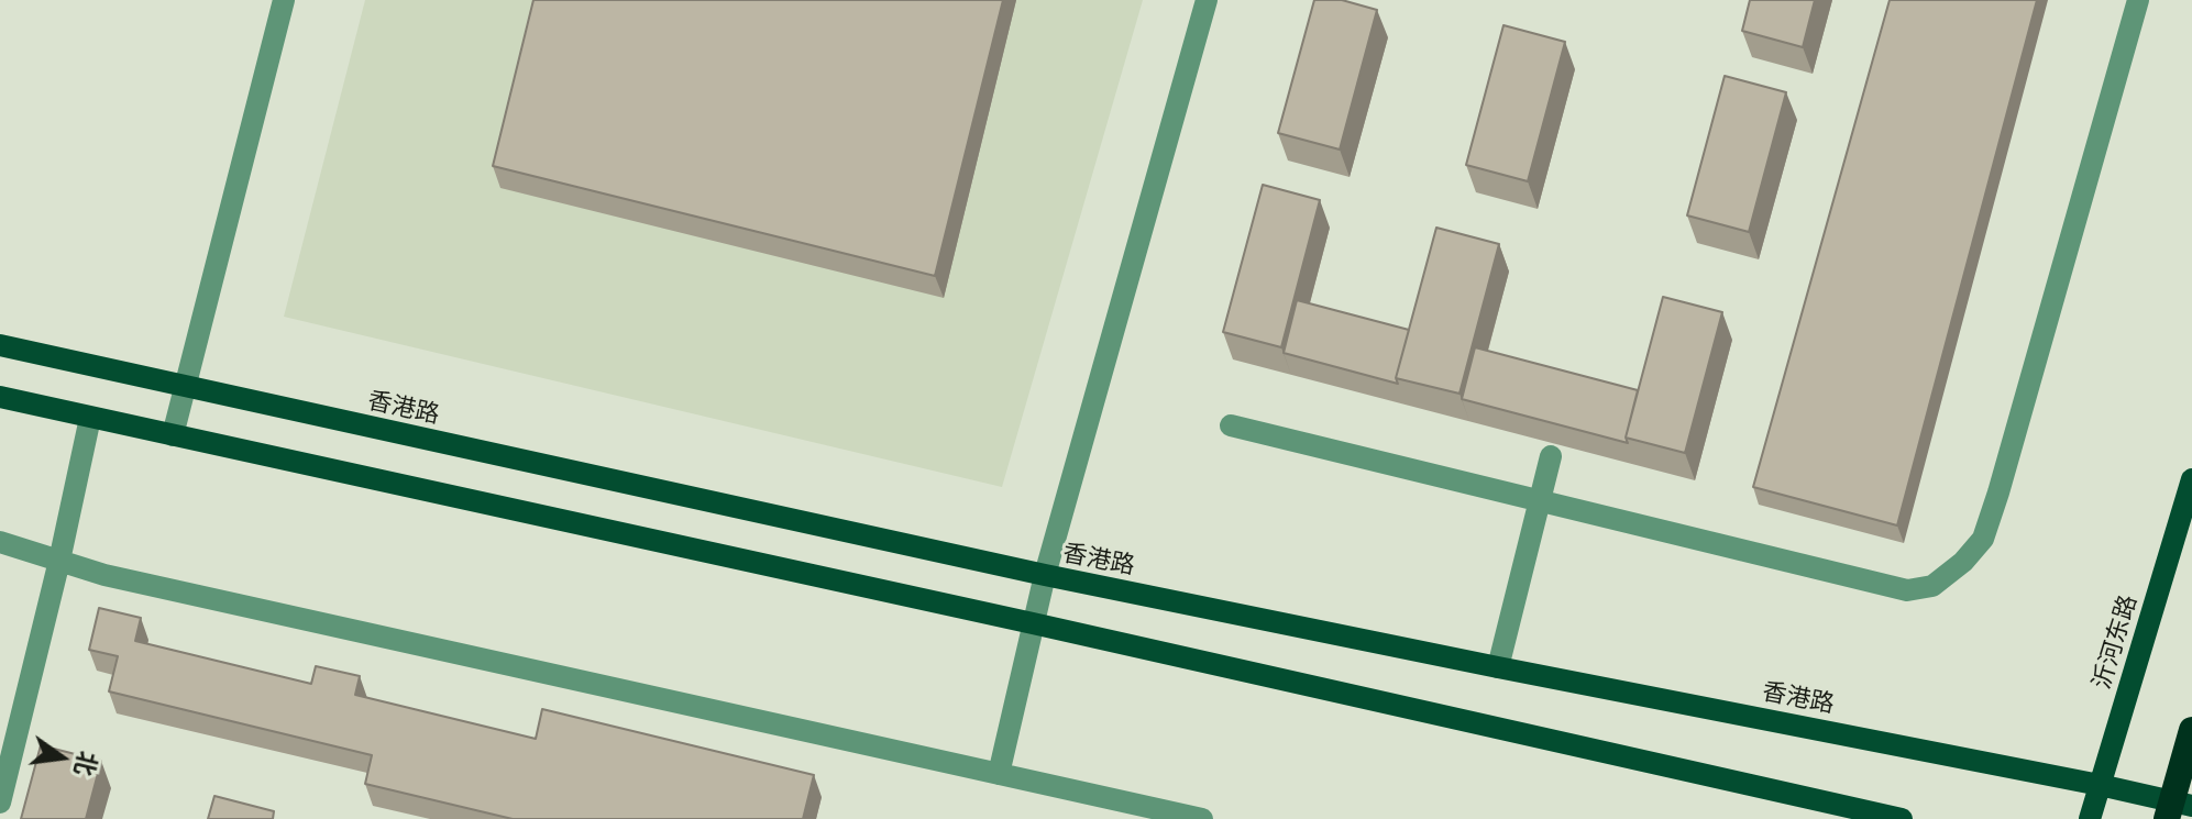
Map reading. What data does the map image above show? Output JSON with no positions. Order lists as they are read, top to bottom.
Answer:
{
  "streets": {
    "main road": ["香港路", "沂河东路"]
  },
  "crossings": [
    ["香港路", "沂河东路"]
  ],
  "north": "right"
}
